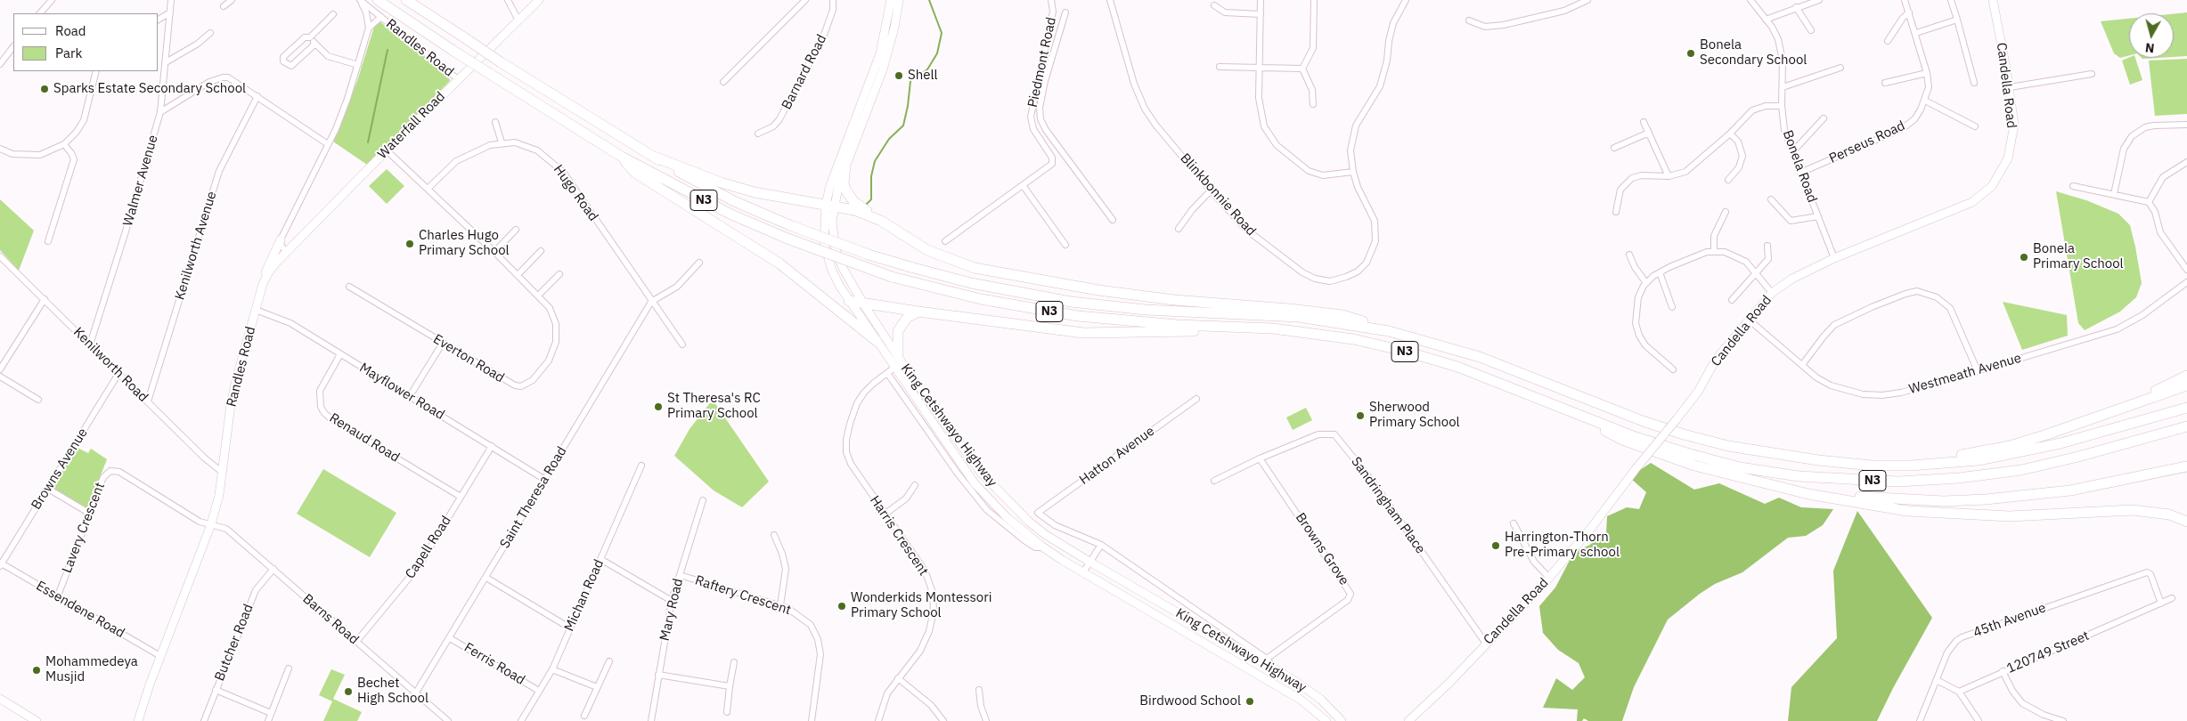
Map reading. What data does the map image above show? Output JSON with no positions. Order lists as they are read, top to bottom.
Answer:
{
  "streets": {
    "highway": ["N3"],
    "street": [
      "Randles Road",
      "Piedmont Road",
      "Barnard Road",
      "Candella Road",
      "Waterfall Road",
      "Perseus Road",
      "Bonela Road",
      "Walmer Avenue",
      "Hugo Road",
      "Blinkbonnie Road",
      "Kenilworth Avenue",
      "Everton Road",
      "Kenilworth Road",
      "Westmeath Avenue",
      "Mayflower Road",
      "King Cetshwayo Highway",
      "Renaud Road",
      "Hatton Avenue",
      "Browns Avenue",
      "Saint Theresa Road",
      "Sandringham Place",
      "Lavery Crescent",
      "Harris Crescent",
      "Capell Road",
      "Browns Grove",
      "Michan Road",
      "Raftery Crescent",
      "Essendene Road",
      "Mary Road",
      "Barns Road",
      "45th Avenue",
      "Butcher Road",
      "120749 Street",
      "Ferris Road"
    ]
  },
  "crossings": [
    ["Randles Road", "Waterfall Road"],
    ["Randles Road", "Kenilworth Road"],
    ["Randles Road", "Mayflower Road"],
    ["Randles Road", "Lavery Crescent"],
    ["Randles Road", "Essendene Road"],
    ["Randles Road", "Barns Road"],
    ["Candella Road", "Bonela Road"],
    ["Candella Road", "Westmeath Avenue"],
    ["Candella Road", "Sandringham Place"],
    ["Waterfall Road", "Everton Road"],
    ["Perseus Road", "Bonela Road"],
    ["Walmer Avenue", "Kenilworth Road"],
    ["Hugo Road", "Everton Road"],
    ["Hugo Road", "Saint Theresa Road"],
    ["Kenilworth Avenue", "Kenilworth Road"],
    ["Kenilworth Road", "Browns Avenue"],
    ["Mayflower Road", "Renaud Road"],
    ["Mayflower Road", "Saint Theresa Road"],
    ["Mayflower Road", "Capell Road"],
    ["King Cetshwayo Highway", "Harris Crescent"],
    ["Renaud Road", "Capell Road"],
    ["Browns Avenue", "Essendene Road"],
    ["Saint Theresa Road", "Barns Road"],
    ["Saint Theresa Road", "Ferris Road"],
    ["Sandringham Place", "Browns Grove"],
    ["Lavery Crescent", "Essendene Road"],
    ["Lavery Crescent", "Barns Road"],
    ["Capell Road", "Barns Road"],
    ["Michan Road", "Ferris Road"],
    ["Raftery Crescent", "Mary Road"],
    ["Barns Road", "Butcher Road"],
    ["45th Avenue", "120749 Street"]
  ],
  "places": [
    "Bonela Secondary School",
    "Shell",
    "Sparks Estate Secondary School",
    "Charles Hugo Primary School",
    "Bonela Primary School",
    "St Theresa's RC Primary School",
    "Sherwood Primary School",
    "Harrington-Thorn Pre-Primary school",
    "Wonderkids Montessori Primary School",
    "Mohammedeya Musjid",
    "Bechet High School",
    "Birdwood School"
  ],
  "legend": ["Road", "Park"],
  "north": "bottom"
}
